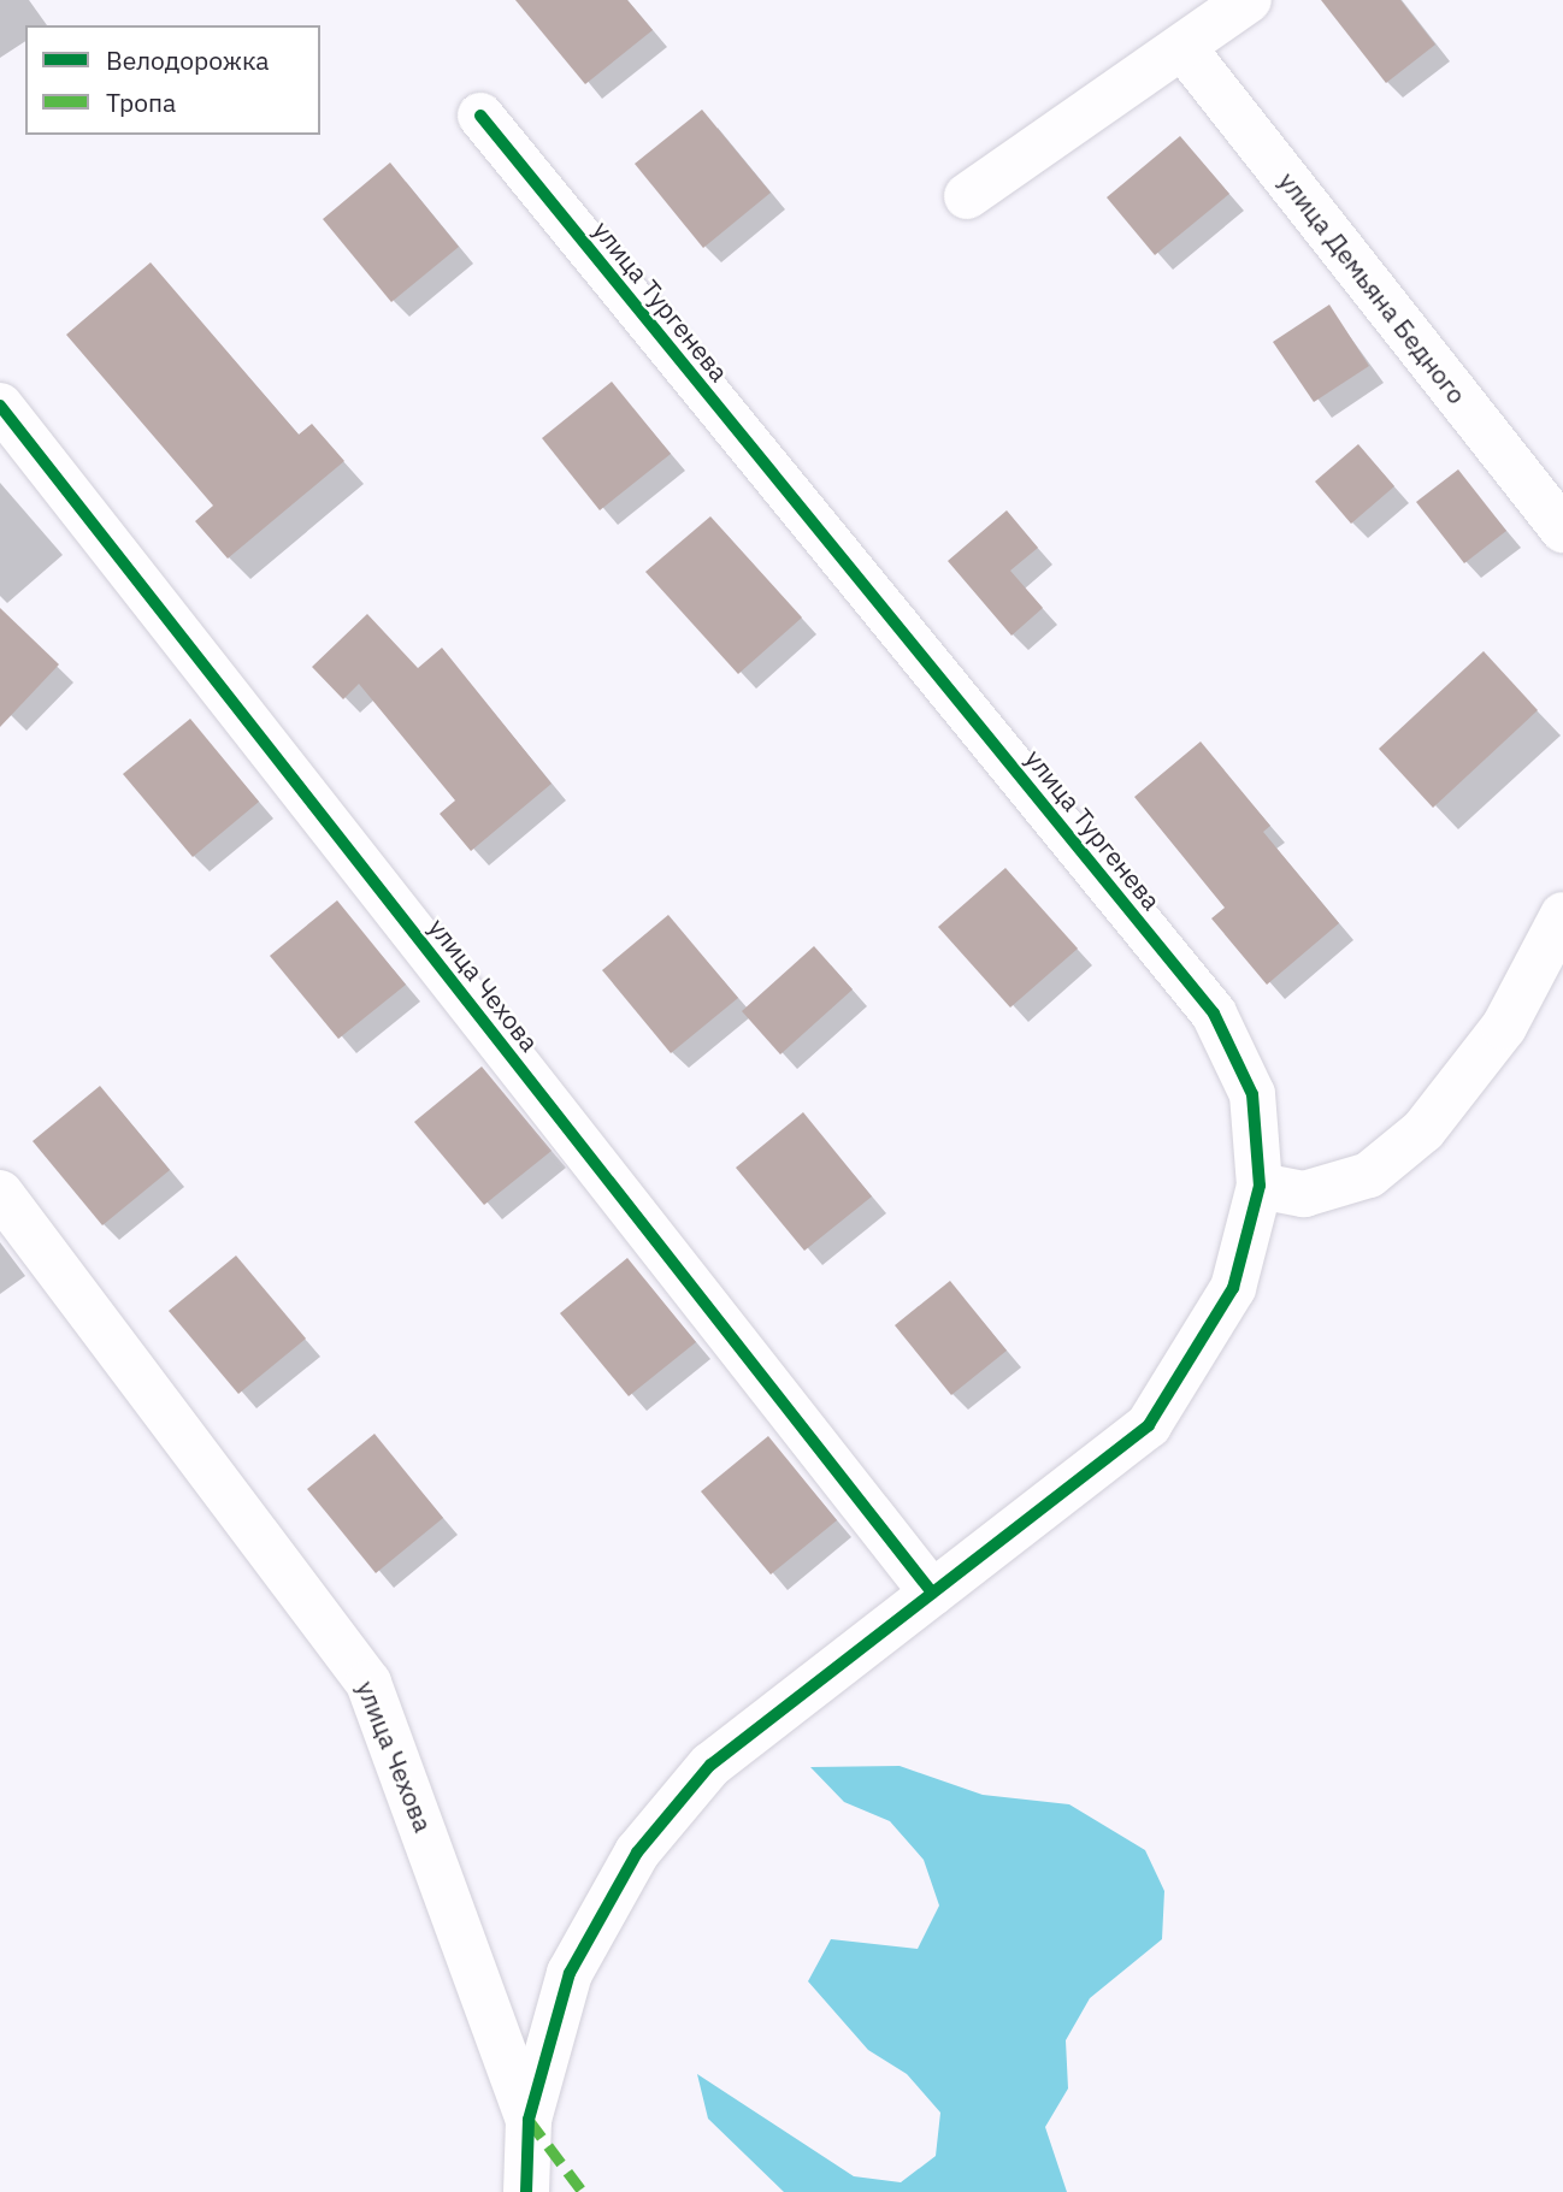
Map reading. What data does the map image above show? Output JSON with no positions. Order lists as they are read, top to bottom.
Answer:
{
  "streets": {
    "street": ["улица Демьяна Бедного", "улица Тургенева", "улица Чехова"]
  },
  "crossings": [
    ["улица Тургенева", "улица Чехова"]
  ],
  "legend": ["Велодорожка", "Тропа"]
}
